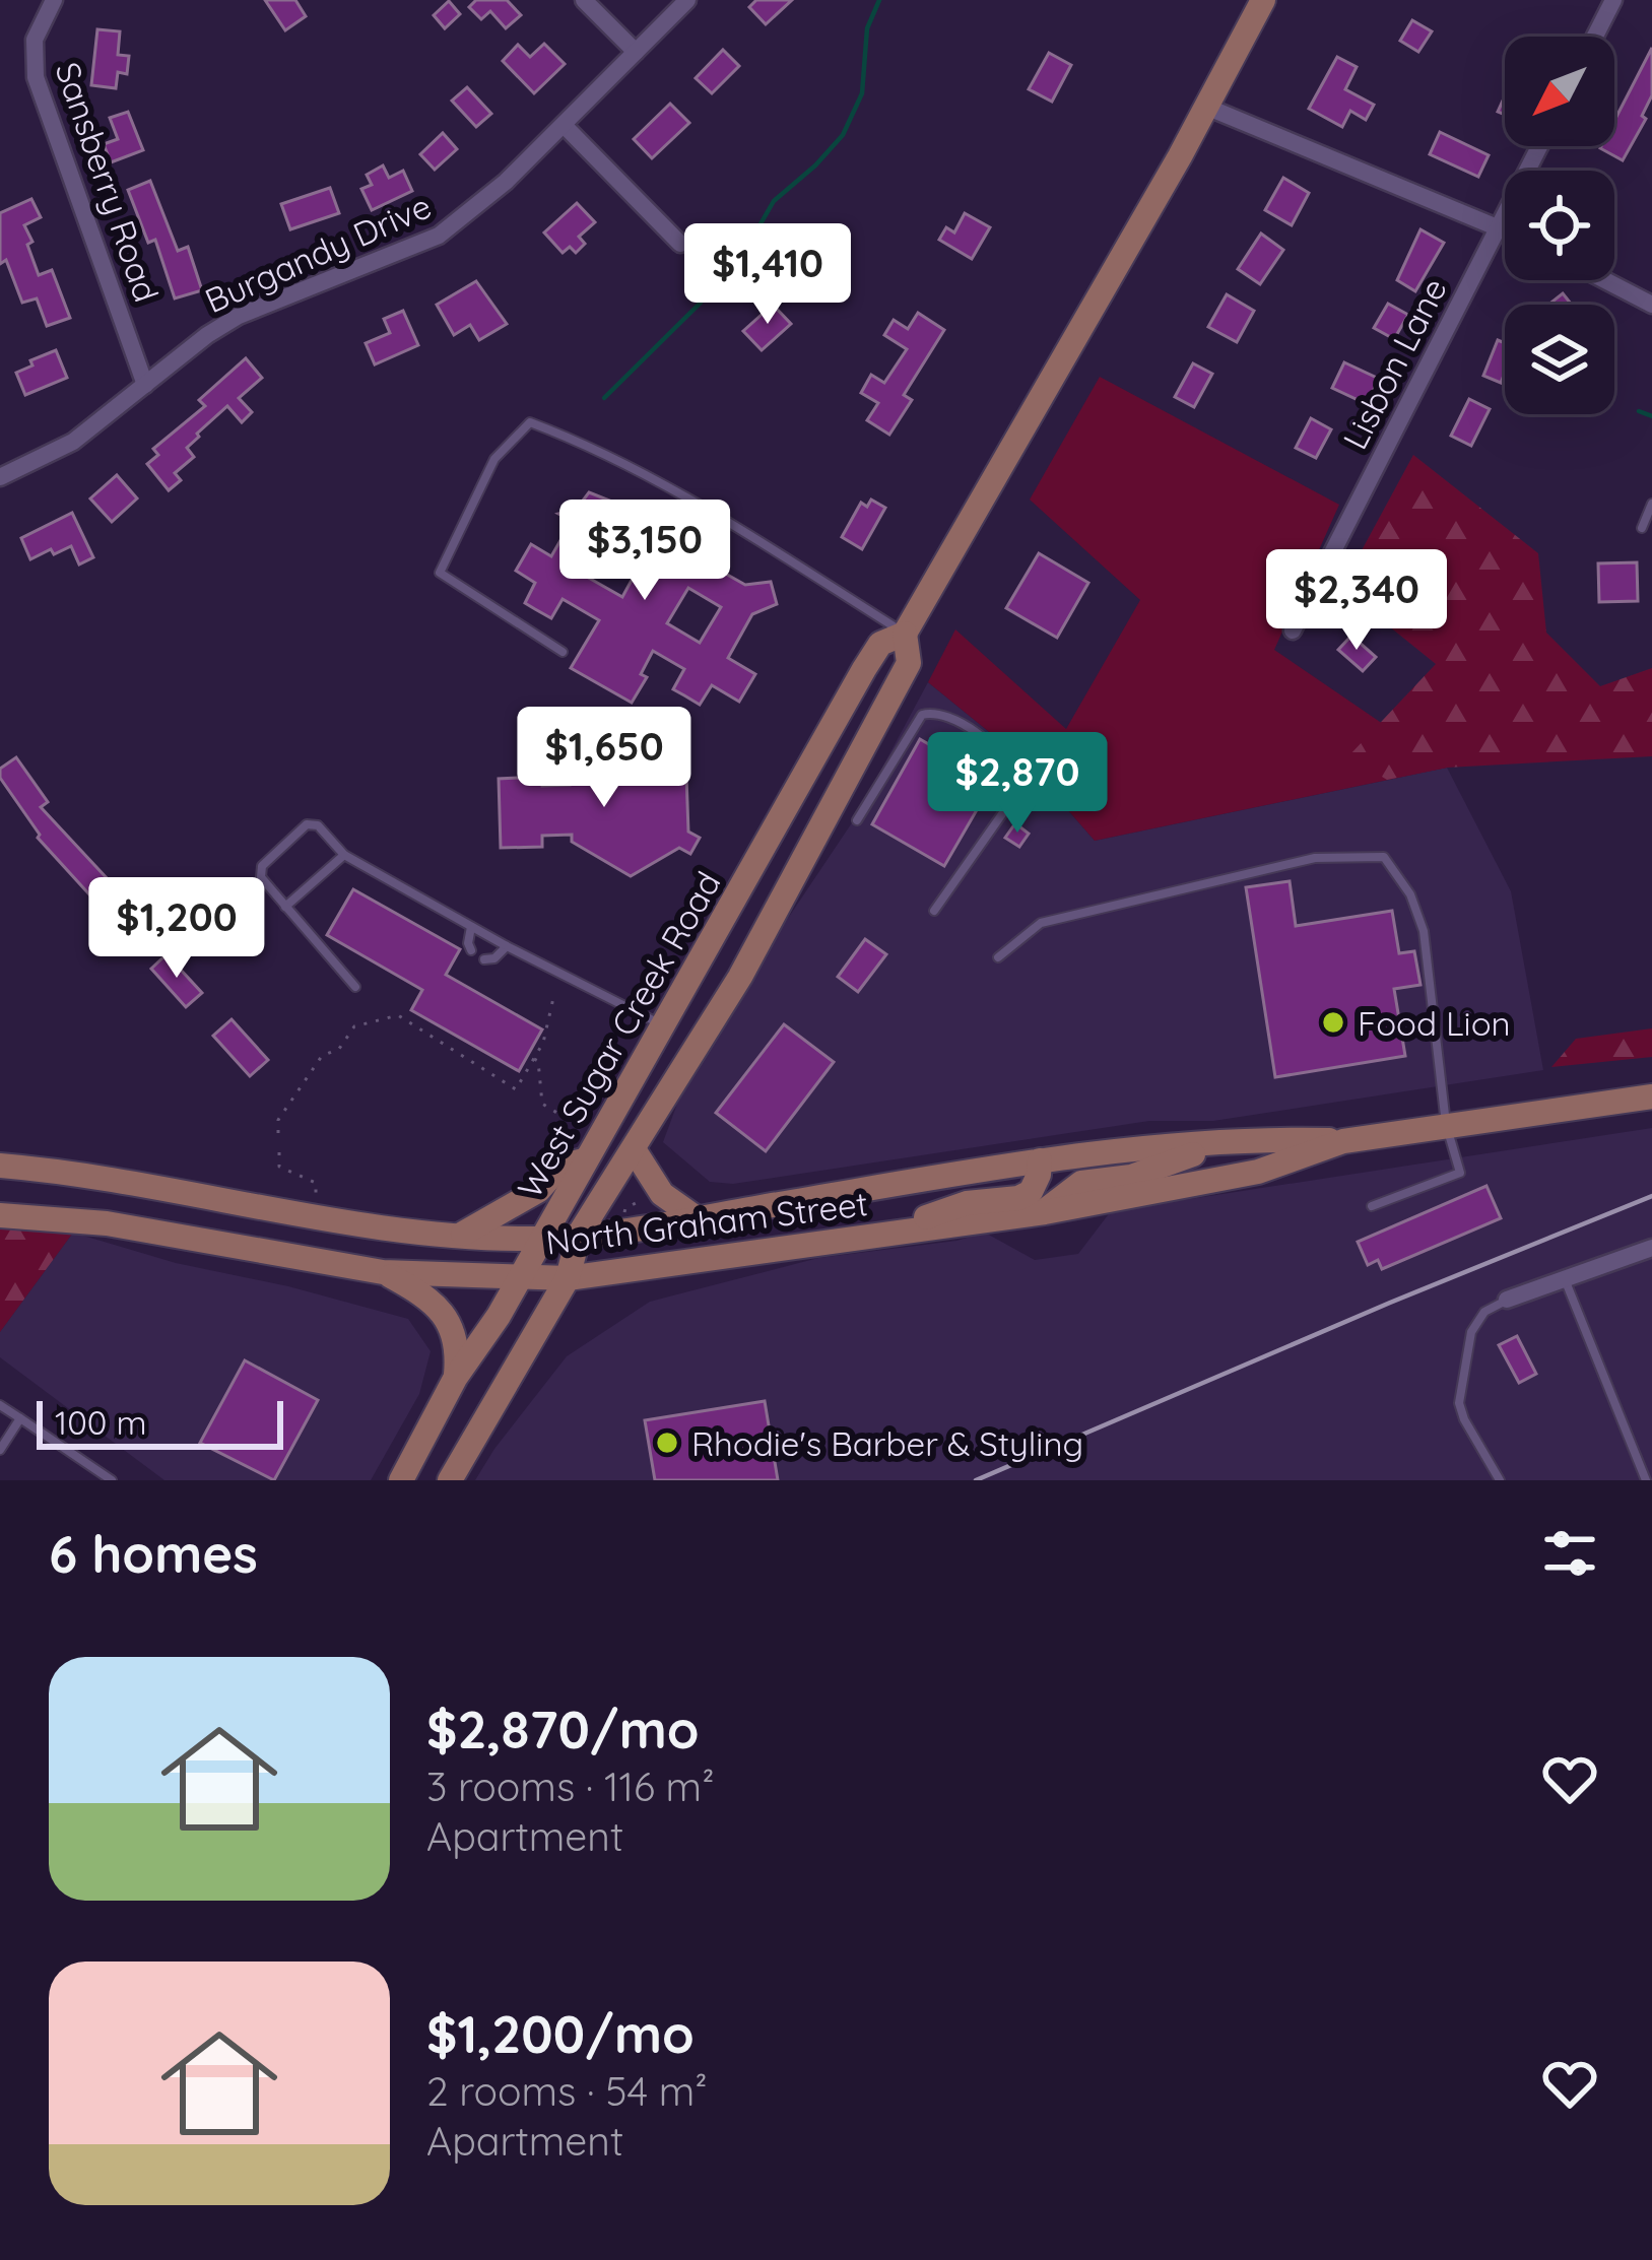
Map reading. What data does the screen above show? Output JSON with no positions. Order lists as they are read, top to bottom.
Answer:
{
  "streets": {
    "main road": ["West Sugar Creek Road", "North Graham Street"],
    "street": ["Sansberry Road", "Burgandy Drive", "Lisbon Lane"]
  },
  "crossings": [
    ["Sansberry Road", "Burgandy Drive"],
    ["West Sugar Creek Road", "North Graham Street"]
  ],
  "places": ["Food Lion", "Rhodie's Barber & Styling"],
  "scale_bar": "100 m",
  "north": "bottom left",
  "page": {
    "price": [
      "$1,410",
      "$3,150",
      "$2,340",
      "$1,650",
      "$2,870",
      "$1,200"
    ],
    "scale": "100 m",
    "heading": "6 homes",
    "list": [
      {
        "name": "$2,870/mo",
        "note": "3 rooms · 116 m² · Apartment"
      },
      {
        "name": "$1,200/mo",
        "note": "2 rooms · 54 m² · Apartment"
      }
    ]
  }
}
